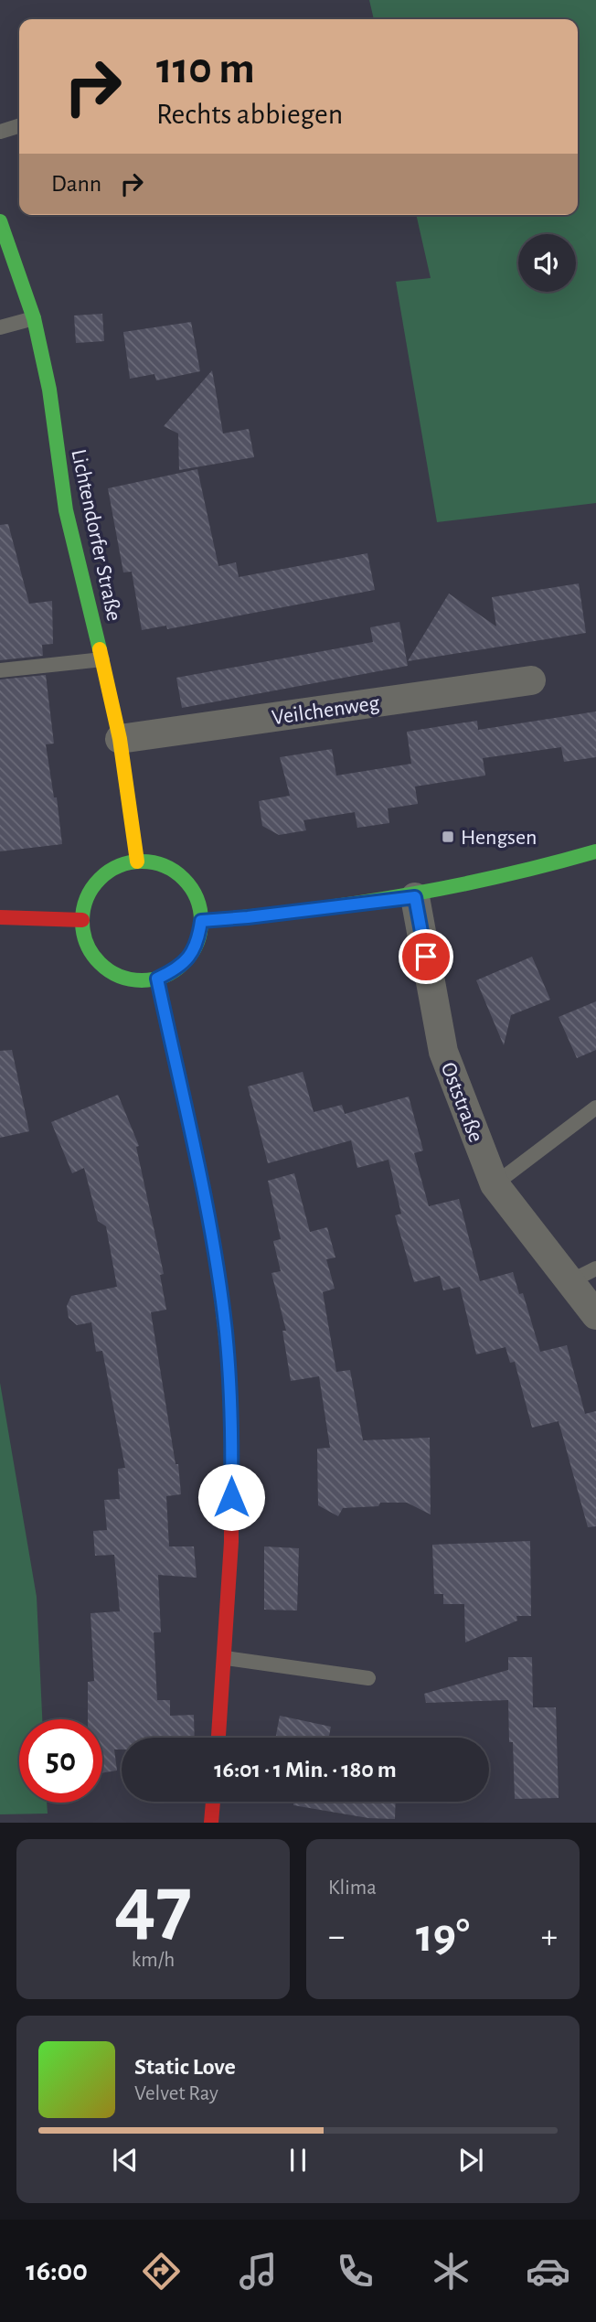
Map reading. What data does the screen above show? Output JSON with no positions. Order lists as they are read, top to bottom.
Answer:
{
  "streets": {
    "main road": ["Lichtendorfer Straße"],
    "street": ["Veilchenweg", "Oststraße"]
  },
  "crossings": [
    ["Lichtendorfer Straße", "Veilchenweg"]
  ],
  "places": {
    "transit": ["Hengsen"]
  },
  "page": {
    "turn": ["110 m", "Rechts abbiegen"],
    "then": "Dann",
    "limit": "50",
    "trip": "16:01 · 1 Min. · 180 m",
    "tile": [
      ["47", "km/h"],
      "Klima"
    ],
    "heat": ["−", "19°", "+"],
    "song": ["Static Love", "Velvet Ray"],
    "tabs": "16:00"
  }
}
